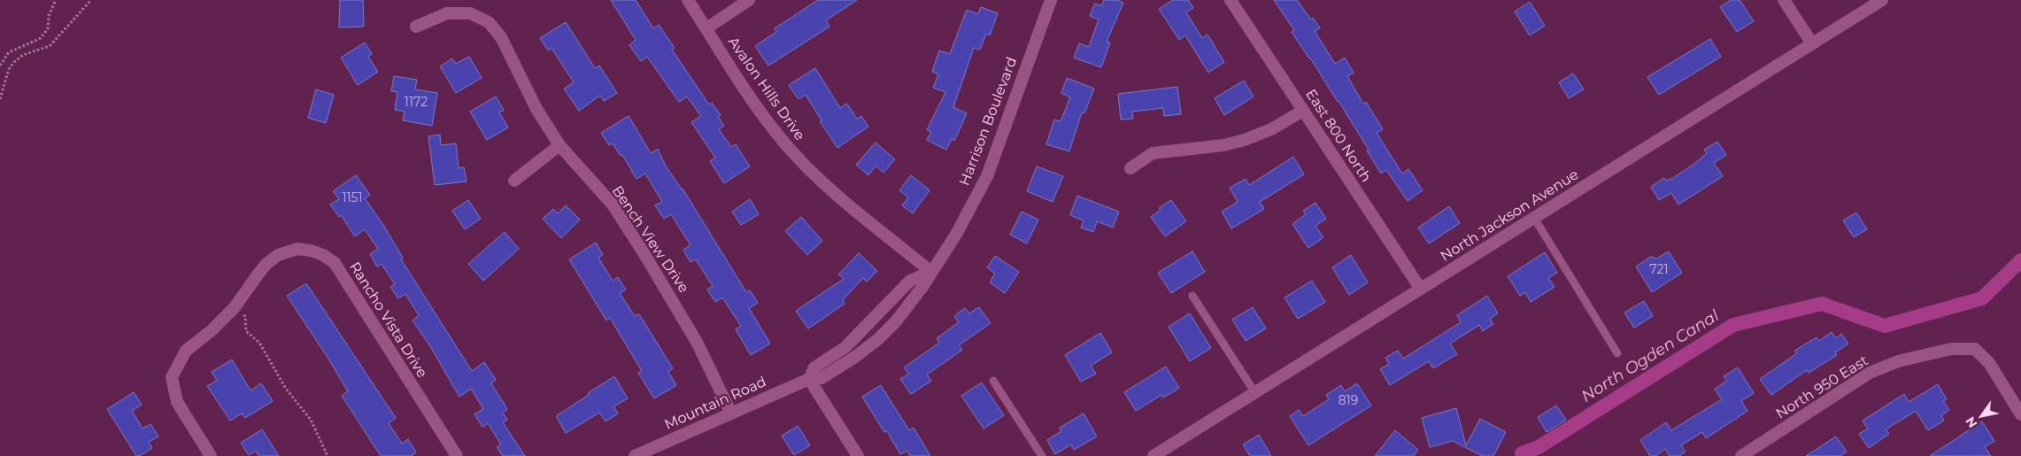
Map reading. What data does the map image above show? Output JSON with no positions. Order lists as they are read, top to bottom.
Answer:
{
  "streets": {
    "street": [
      "Avalon Hills Drive",
      "Harrison Boulevard",
      "East 800 North",
      "North Jackson Avenue",
      "Bench View Drive",
      "Rancho Vista Drive",
      "North 950 East",
      "Mountain Road"
    ]
  },
  "crossings": [
    ["Avalon Hills Drive", "Harrison Boulevard"],
    ["Avalon Hills Drive", "Mountain Road"],
    ["Harrison Boulevard", "Mountain Road"],
    ["East 800 North", "North Jackson Avenue"],
    ["Bench View Drive", "Mountain Road"]
  ],
  "water": ["North Ogden Canal"],
  "house_numbers": [
    "1172",
    "1151",
    "721",
    "819"
  ],
  "north": "bottom left"
}
